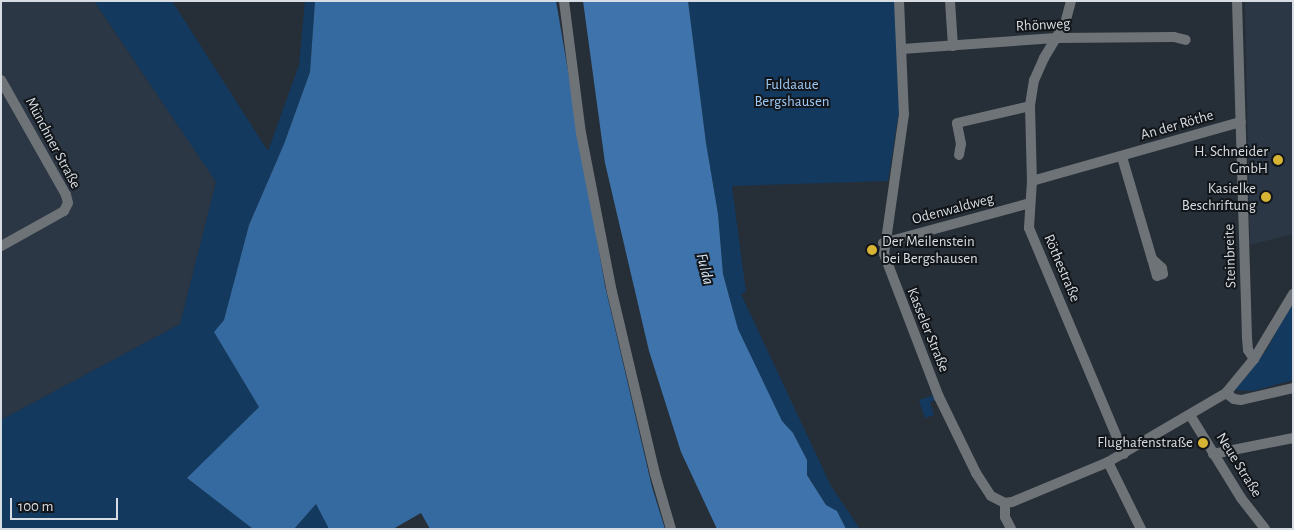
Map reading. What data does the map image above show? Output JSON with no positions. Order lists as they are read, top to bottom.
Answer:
{
  "streets": {
    "street": [
      "Rhönweg",
      "An der Röthe",
      "Münchner Straße",
      "Odenwaldweg",
      "Steinbreite",
      "Röthestraße",
      "Kasseler Straße",
      "Neue Straße"
    ]
  },
  "crossings": [
    ["Rhönweg", "Röthestraße"],
    ["Rhönweg", "Kasseler Straße"],
    ["An der Röthe", "Steinbreite"],
    ["An der Röthe", "Röthestraße"],
    ["Odenwaldweg", "Röthestraße"],
    ["Odenwaldweg", "Kasseler Straße"]
  ],
  "water": ["Fulda"],
  "parks": ["Fuldaaue Bergshausen"],
  "places": [
    "H. Schneider GmbH",
    "Kasielke Beschriftung",
    "Der Meilenstein bei Bergshausen",
    "Flughafenstraße"
  ],
  "scale_bar": "100 m"
}
